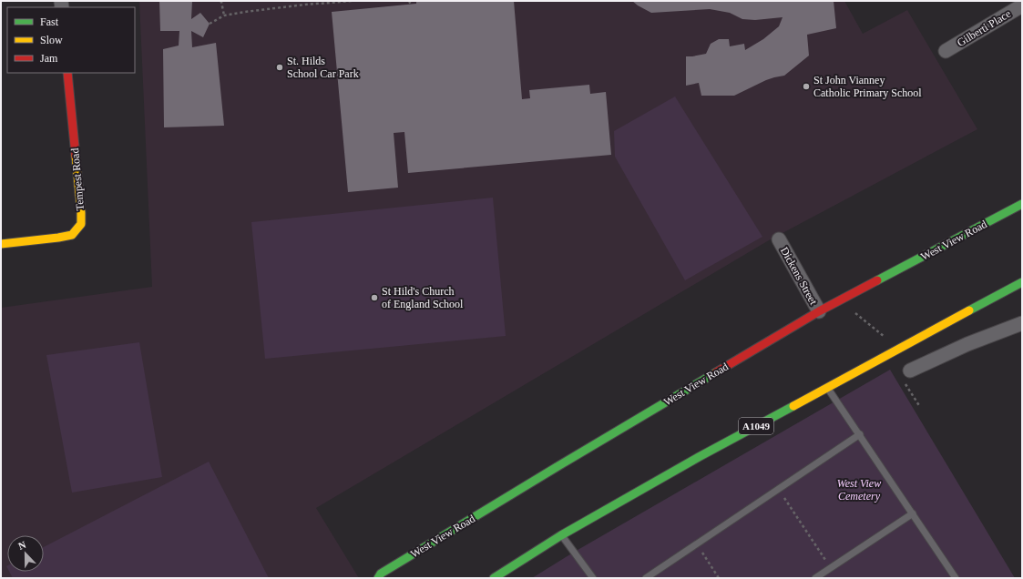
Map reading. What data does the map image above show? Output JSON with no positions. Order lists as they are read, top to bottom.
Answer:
{
  "streets": {
    "street": [
      "Gilberti Place",
      "Tempest Road",
      "West View Road",
      "Dickens Street",
      "A1049"
    ]
  },
  "crossings": [
    ["West View Road", "Dickens Street"]
  ],
  "parks": ["West View Cemetery"],
  "places": ["St. Hilds School Car Park", "St John Vianney Catholic Primary School", "St Hild's Church of England School"],
  "legend": ["Fast", "Slow", "Jam"],
  "north": "top"
}
